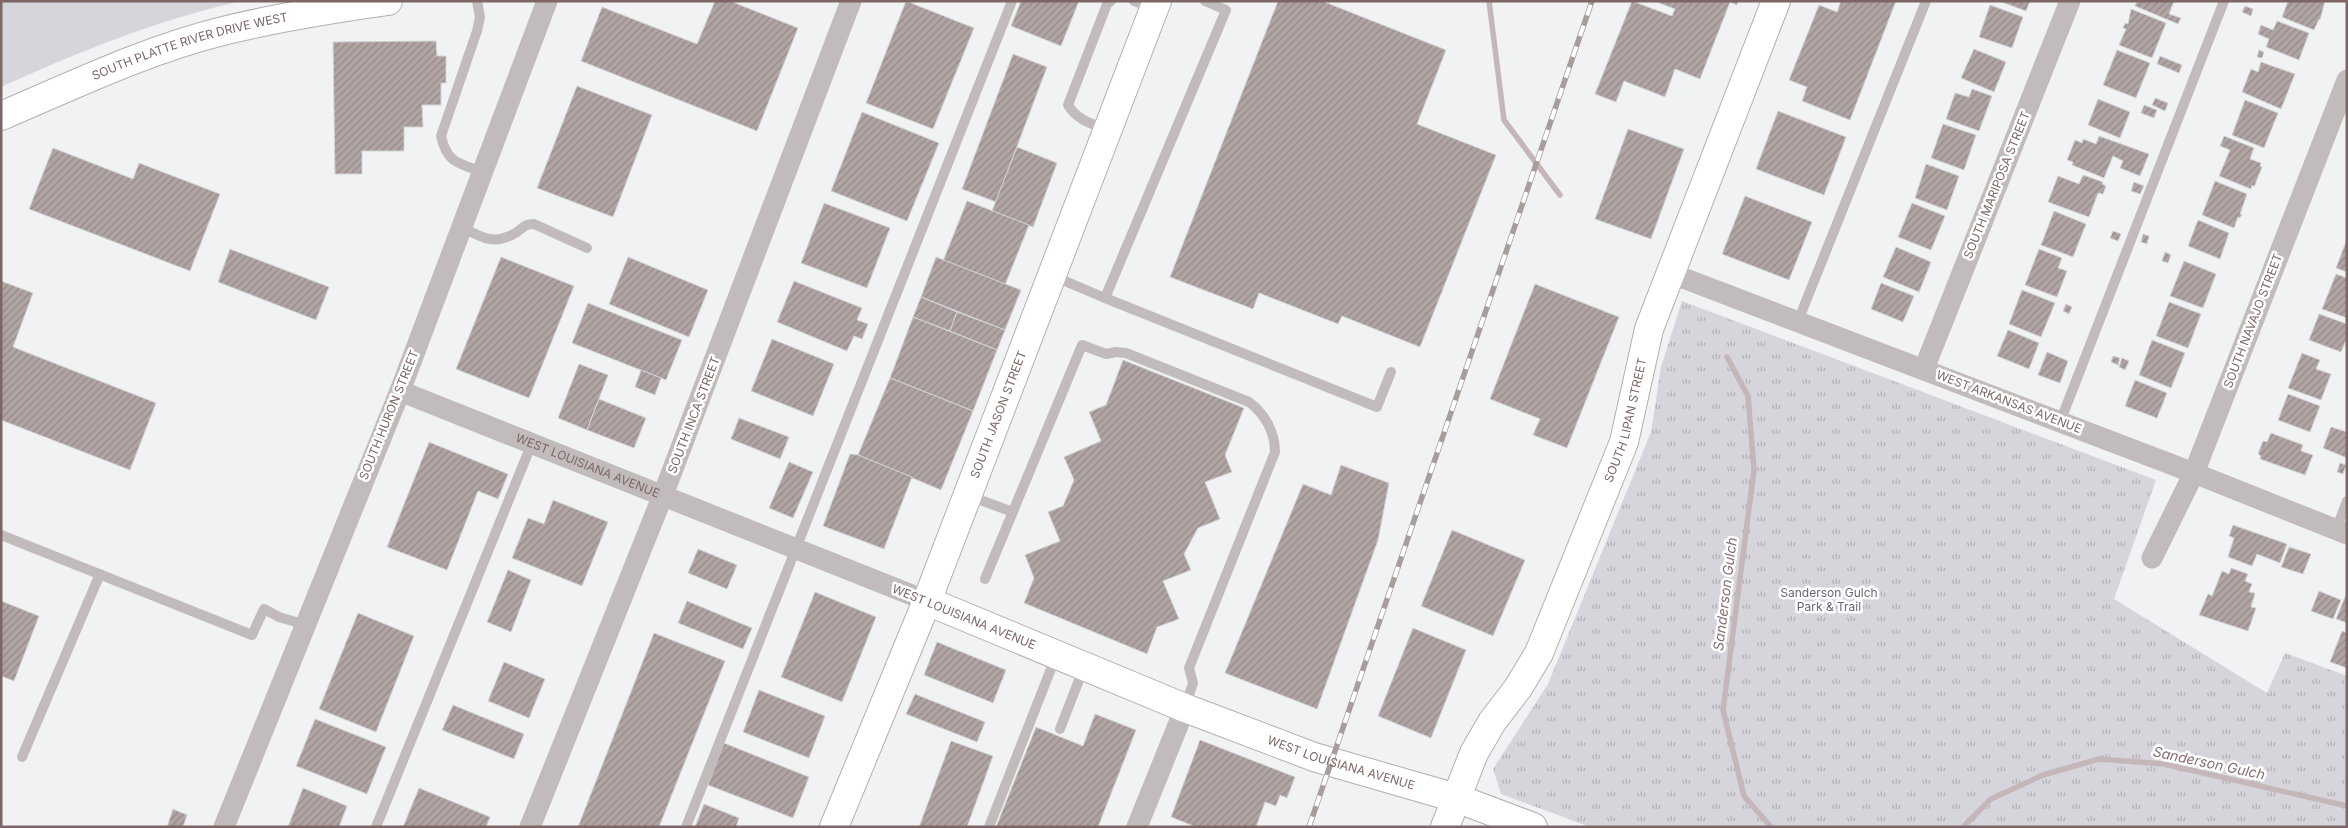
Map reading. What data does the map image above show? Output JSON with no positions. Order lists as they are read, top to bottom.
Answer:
{
  "streets": {
    "street": [
      "SOUTH PLATTE RIVER DRIVE WEST",
      "SOUTH MARIPOSA STREET",
      "SOUTH NAVAJO STREET",
      "WEST ARKANSAS AVENUE",
      "SOUTH HURON STREET",
      "SOUTH INCA STREET",
      "SOUTH JASON STREET",
      "SOUTH LIPAN STREET",
      "WEST LOUISIANA AVENUE"
    ]
  },
  "crossings": [
    ["SOUTH MARIPOSA STREET", "WEST ARKANSAS AVENUE"],
    ["SOUTH NAVAJO STREET", "WEST ARKANSAS AVENUE"],
    ["WEST ARKANSAS AVENUE", "SOUTH LIPAN STREET"],
    ["SOUTH HURON STREET", "WEST LOUISIANA AVENUE"],
    ["SOUTH INCA STREET", "WEST LOUISIANA AVENUE"],
    ["SOUTH JASON STREET", "WEST LOUISIANA AVENUE"],
    ["SOUTH LIPAN STREET", "WEST LOUISIANA AVENUE"]
  ],
  "water": ["Sanderson Gulch"],
  "parks": ["Sanderson Gulch Park & Trail"]
}
